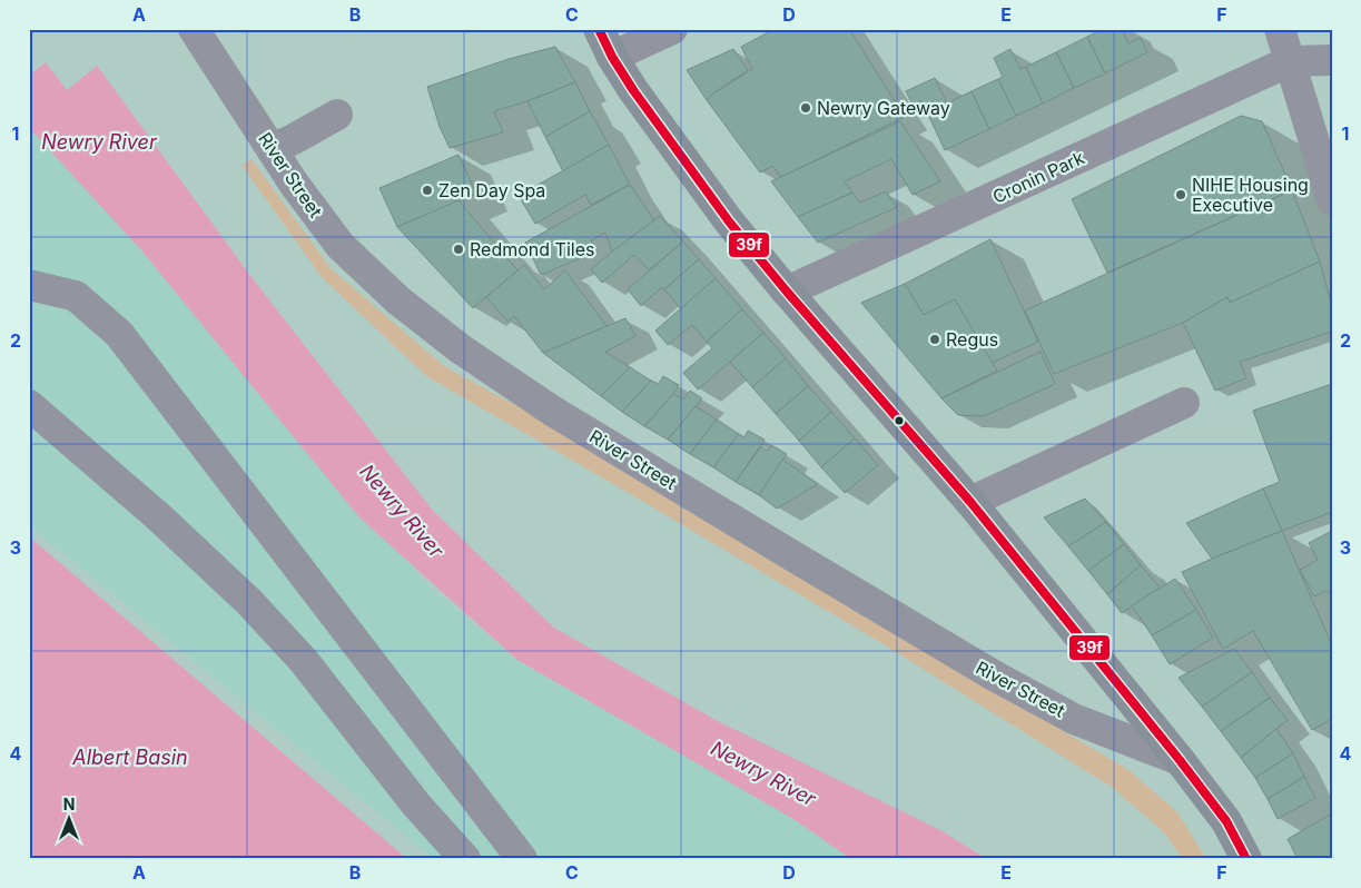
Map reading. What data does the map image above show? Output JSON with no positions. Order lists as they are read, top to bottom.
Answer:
{
  "streets": {
    "street": ["River Street", "Cronin Park"]
  },
  "water": ["Newry River", "Albert Basin"],
  "places": [
    "Newry Gateway",
    "Zen Day Spa",
    "NIHE Housing Executive",
    "Redmond Tiles",
    "Regus"
  ],
  "lines": ["transit line 39f"],
  "north": "top",
  "grid": {
    "columns": [
      "A",
      "B",
      "C",
      "D",
      "E",
      "F"
    ],
    "rows": [
      "1",
      "2",
      "3",
      "4"
    ]
  }
}
